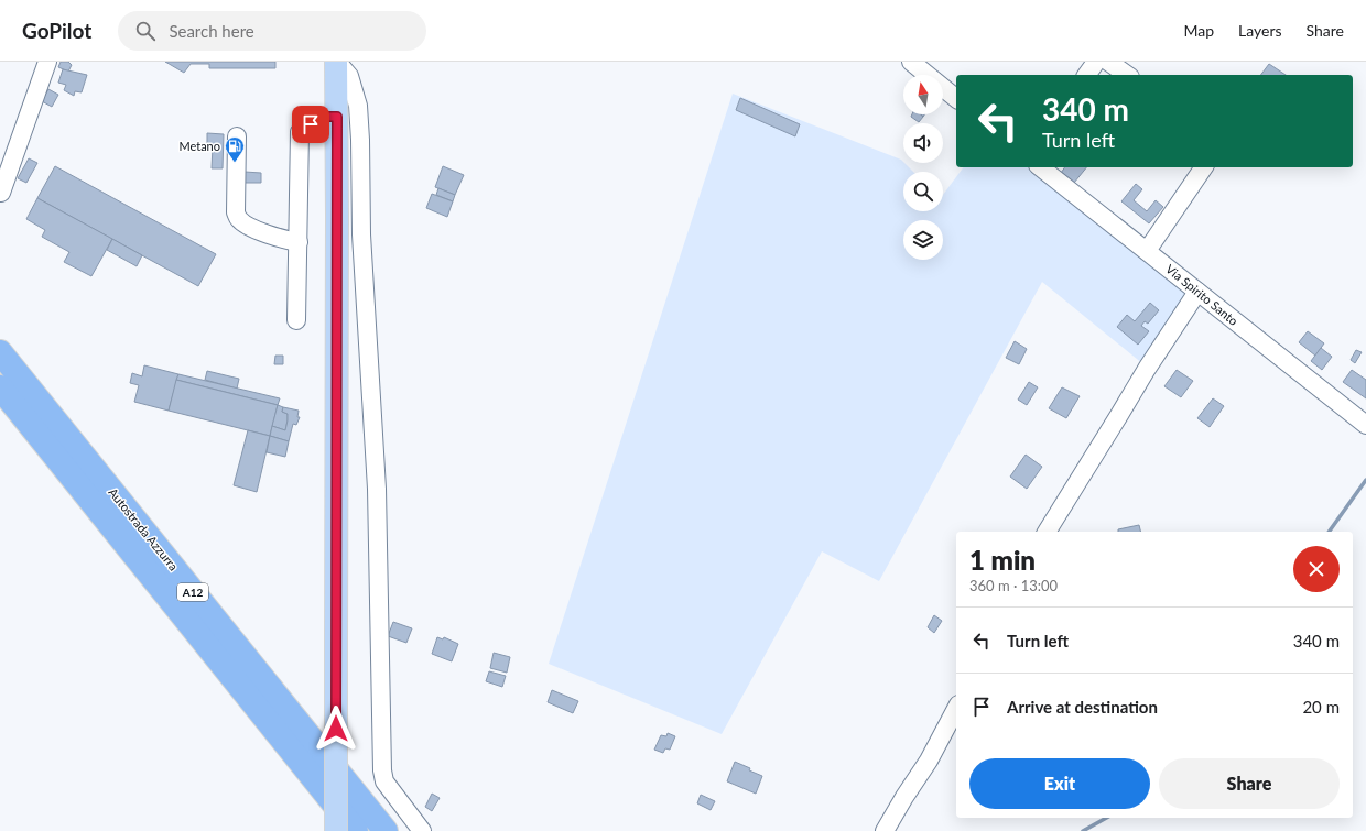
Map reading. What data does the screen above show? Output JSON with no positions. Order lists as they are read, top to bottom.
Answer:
{
  "streets": {
    "highway": ["Autostrada Azzurra", "A12"],
    "street": ["Via Spirito Santo"]
  },
  "places": {
    "fuel station": ["Metano"]
  },
  "north": "top",
  "page": {
    "header": "GoPilot",
    "search": "Search here",
    "nav": ["Map", "Layers", "Share"],
    "turn": ["340 m", "Turn left"],
    "heading": ["1 min", "360 m · 13:00"],
    "list": [
      {
        "name": "Turn left",
        "value": "340 m"
      },
      {
        "name": "Arrive at destination",
        "value": "20 m"
      }
    ],
    "buttons": ["Exit", "Share"]
  }
}
